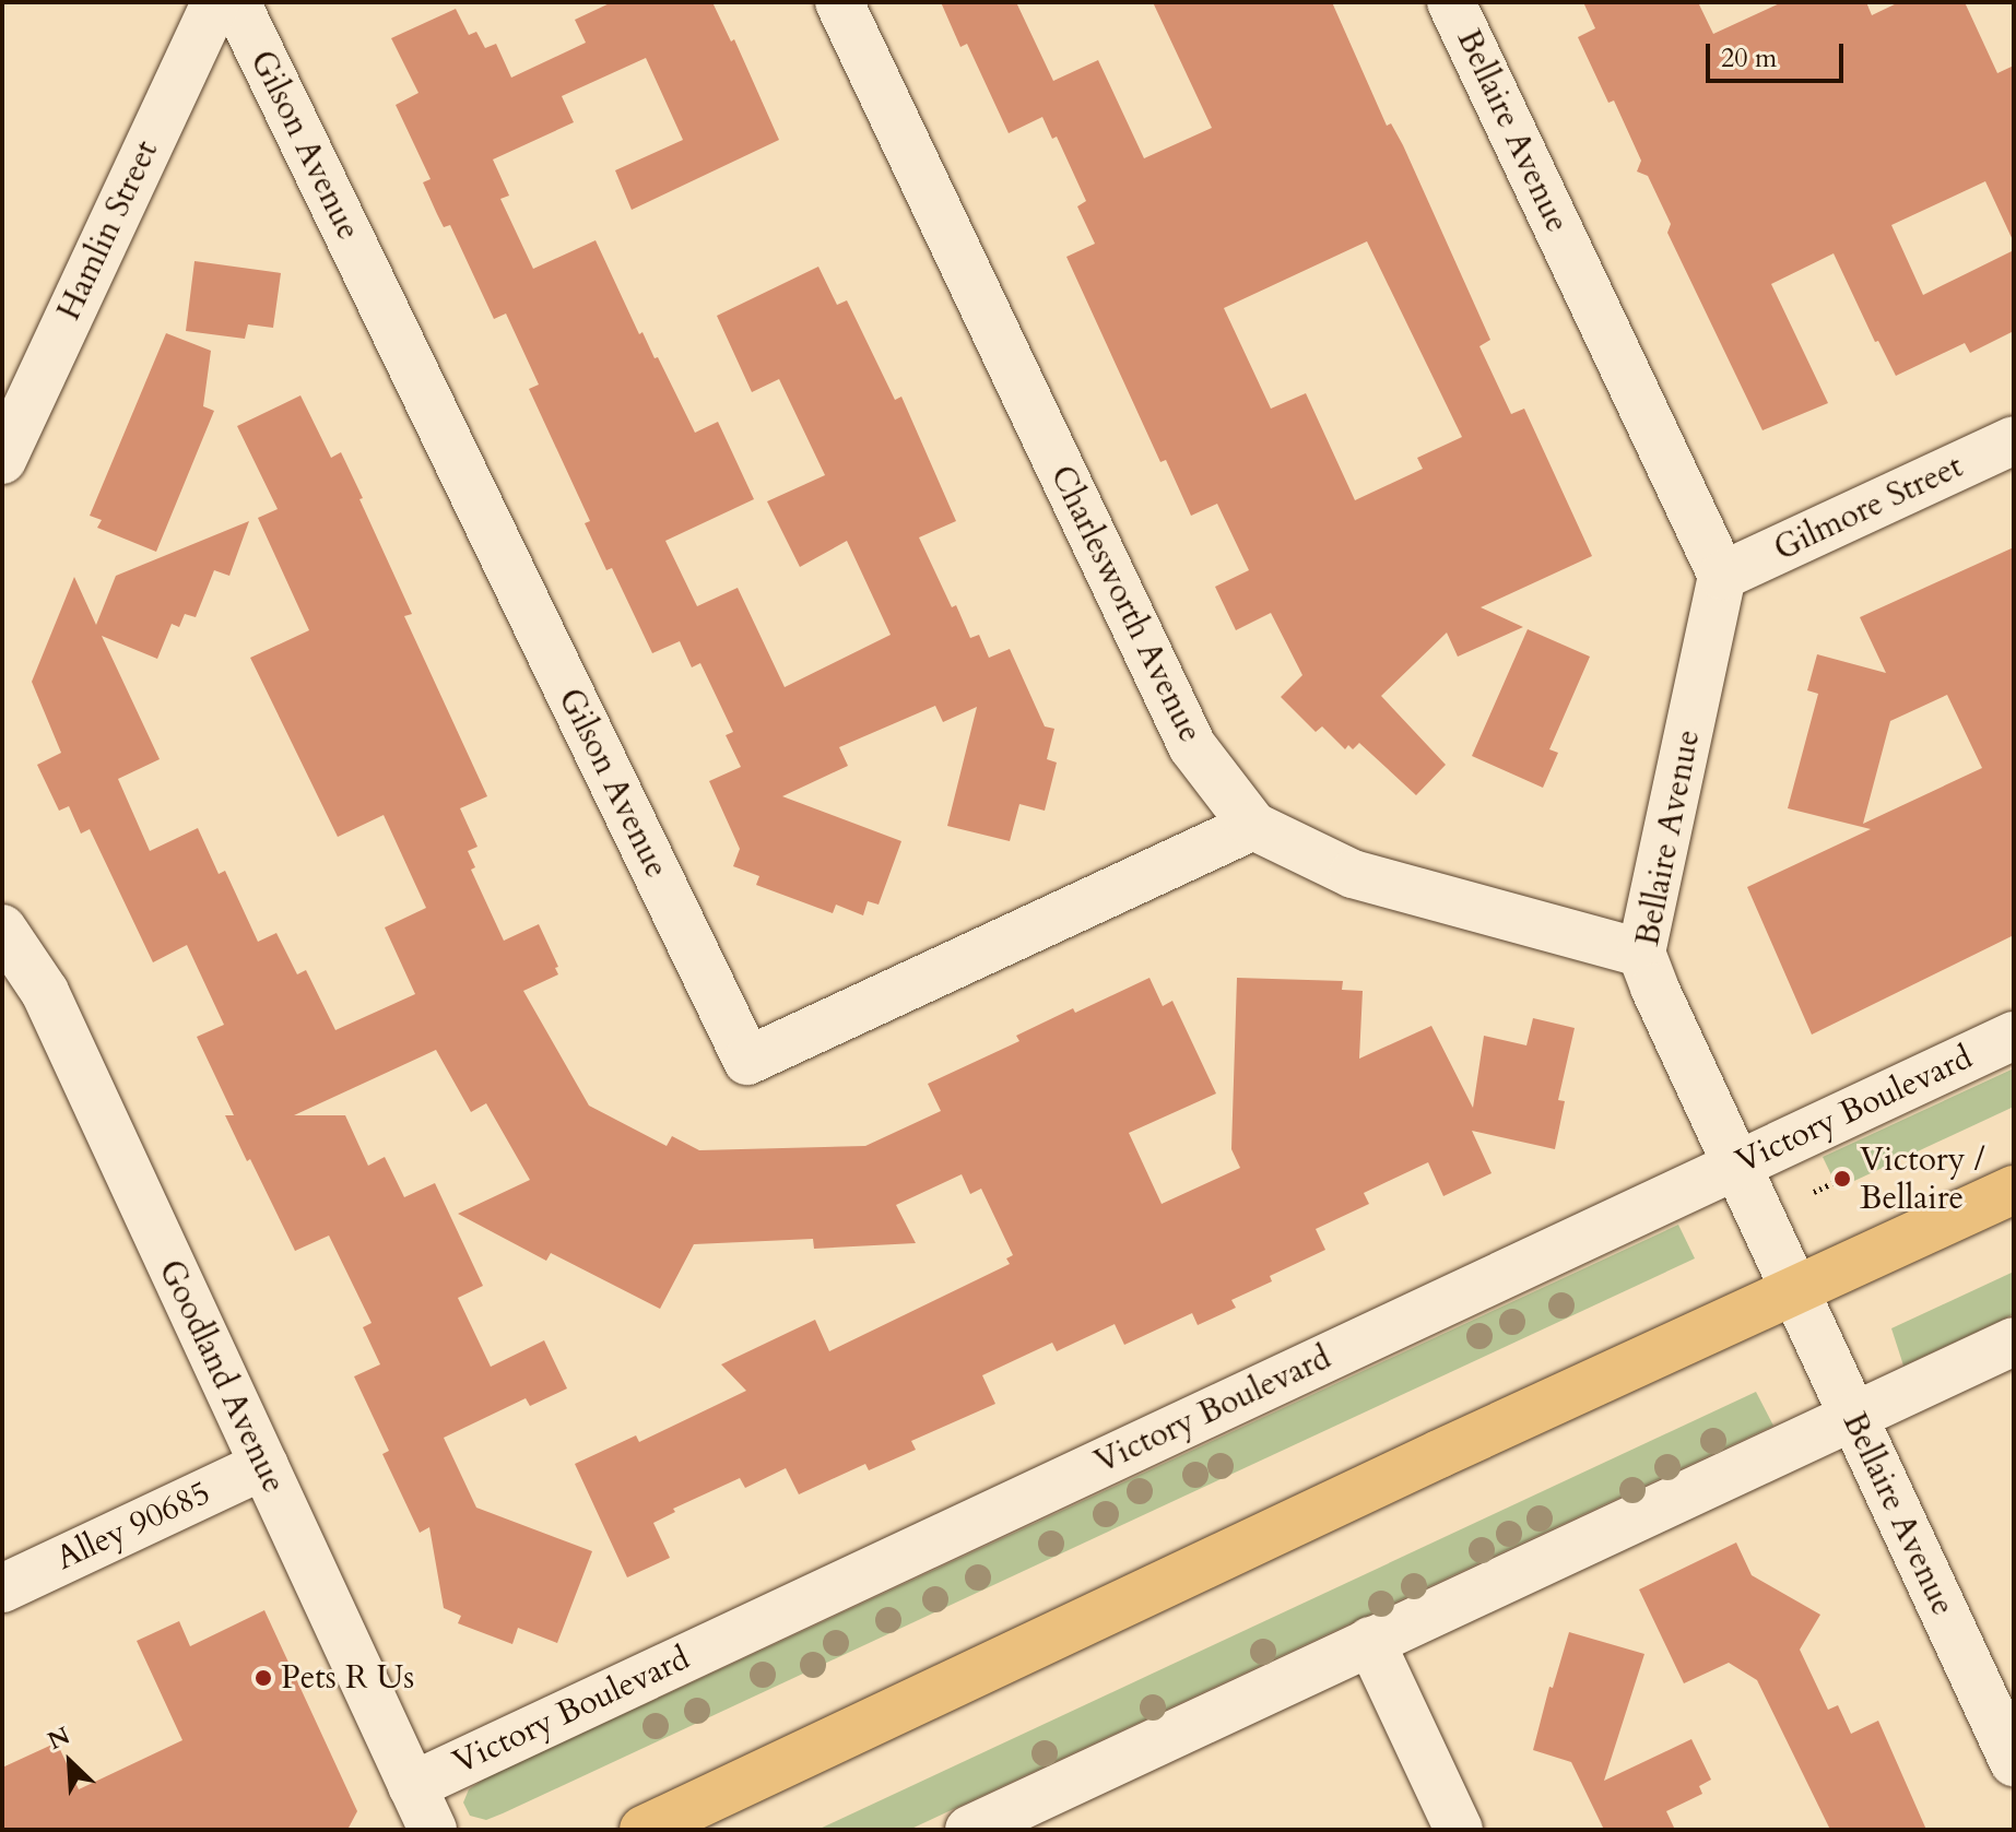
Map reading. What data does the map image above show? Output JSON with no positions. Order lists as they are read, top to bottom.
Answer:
{
  "streets": {
    "street": [
      "Bellaire Avenue",
      "Gilson Avenue",
      "Hamlin Street",
      "Gilmore Street",
      "Charlesworth Avenue",
      "Victory Boulevard",
      "Goodland Avenue",
      "Alley 90685"
    ]
  },
  "crossings": [
    ["Bellaire Avenue", "Gilmore Street"],
    ["Bellaire Avenue", "Charlesworth Avenue"],
    ["Bellaire Avenue", "Victory Boulevard"],
    ["Gilson Avenue", "Charlesworth Avenue"],
    ["Victory Boulevard", "Goodland Avenue"],
    ["Goodland Avenue", "Alley 90685"]
  ],
  "places": ["Victory / Bellaire", "Pets R Us"],
  "scale_bar": "20 m",
  "north": "top left"
}
